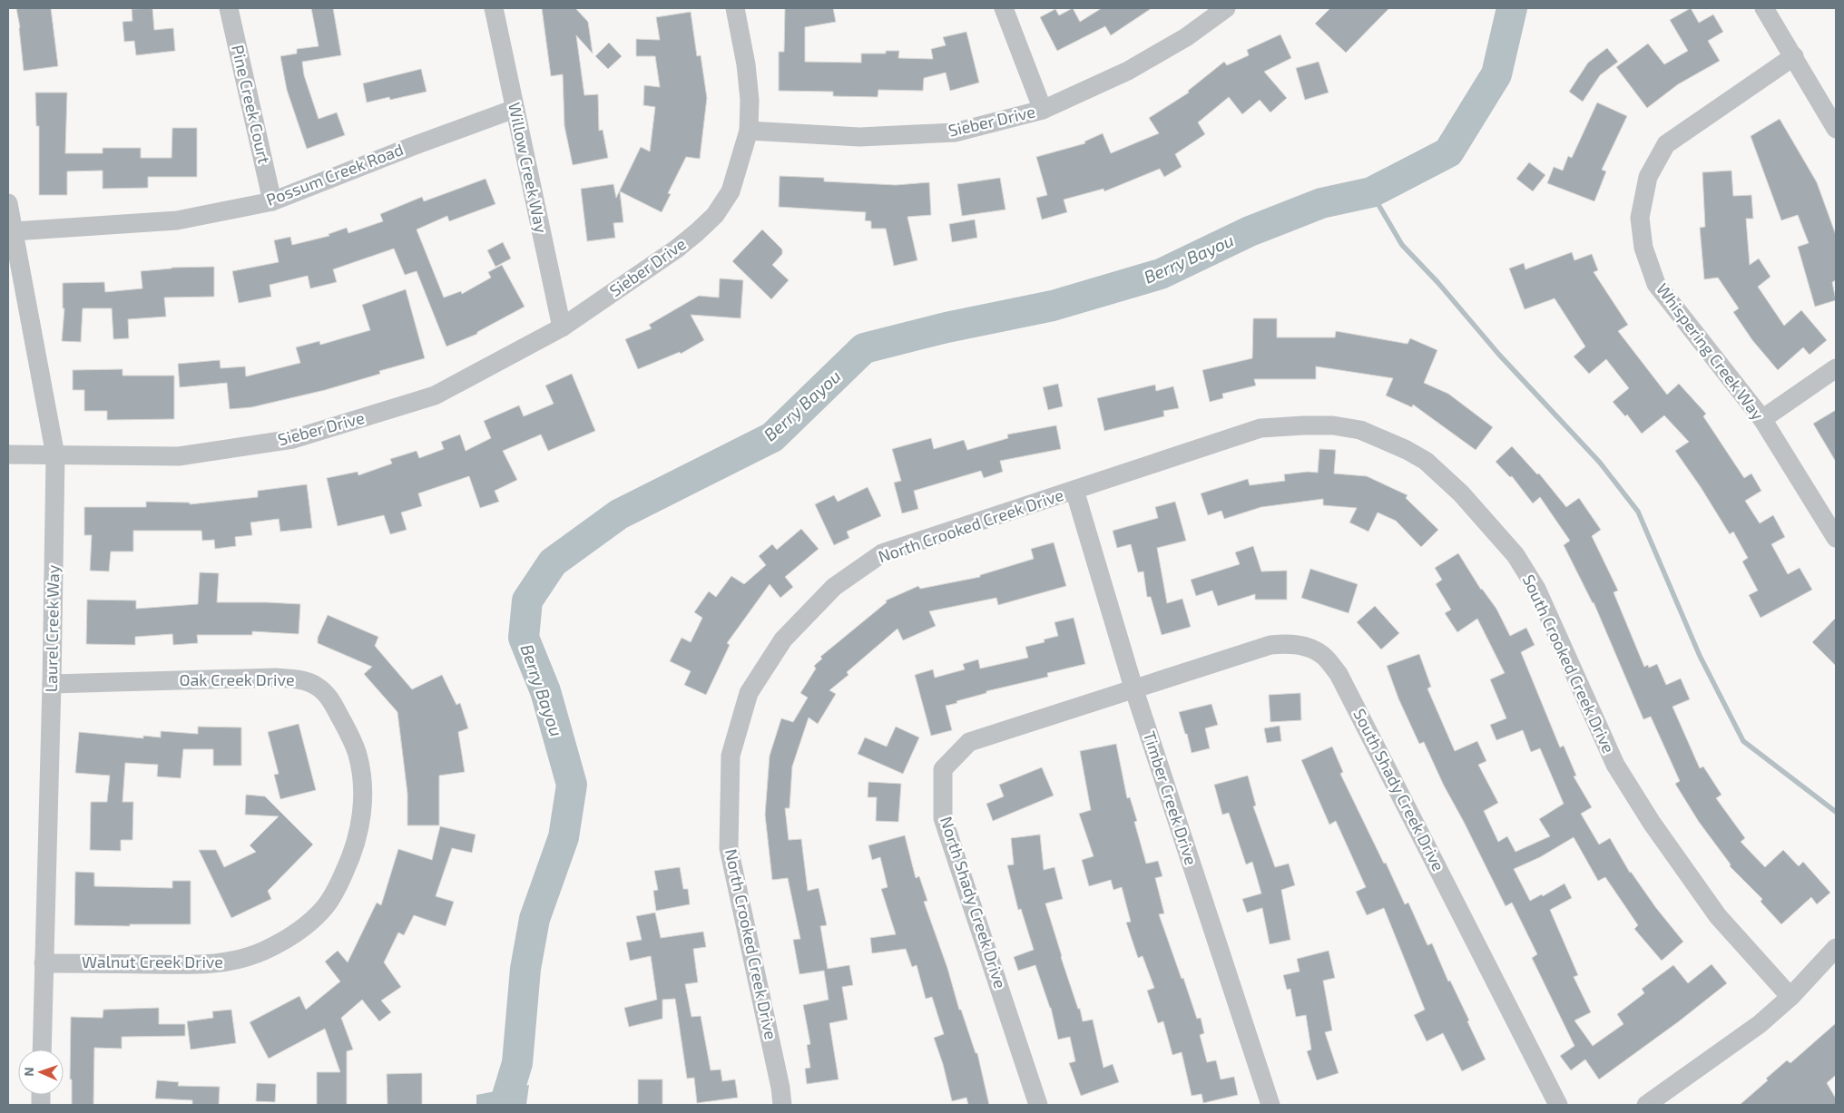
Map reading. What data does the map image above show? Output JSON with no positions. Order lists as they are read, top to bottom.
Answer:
{
  "streets": {
    "street": [
      "Pine Creek Court",
      "Sieber Drive",
      "Willow Creek Way",
      "Possum Creek Road",
      "Whispering Creek Way",
      "North Crooked Creek Drive",
      "Laurel Creek Way",
      "South Crooked Creek Drive",
      "Oak Creek Drive",
      "South Shady Creek Drive",
      "Timber Creek Drive",
      "North Shady Creek Drive",
      "Walnut Creek Drive"
    ]
  },
  "crossings": [
    ["Pine Creek Court", "Possum Creek Road"],
    ["Sieber Drive", "Willow Creek Way"],
    ["Sieber Drive", "Laurel Creek Way"],
    ["Willow Creek Way", "Possum Creek Road"],
    ["Possum Creek Road", "Laurel Creek Way"],
    ["North Crooked Creek Drive", "South Crooked Creek Drive"],
    ["North Crooked Creek Drive", "Timber Creek Drive"],
    ["Laurel Creek Way", "Oak Creek Drive"],
    ["Laurel Creek Way", "Walnut Creek Drive"],
    ["South Crooked Creek Drive", "Timber Creek Drive"],
    ["Oak Creek Drive", "Walnut Creek Drive"],
    ["South Shady Creek Drive", "Timber Creek Drive"],
    ["South Shady Creek Drive", "North Shady Creek Drive"],
    ["Timber Creek Drive", "North Shady Creek Drive"]
  ],
  "water": ["Berry Bayou"],
  "north": "left"
}
